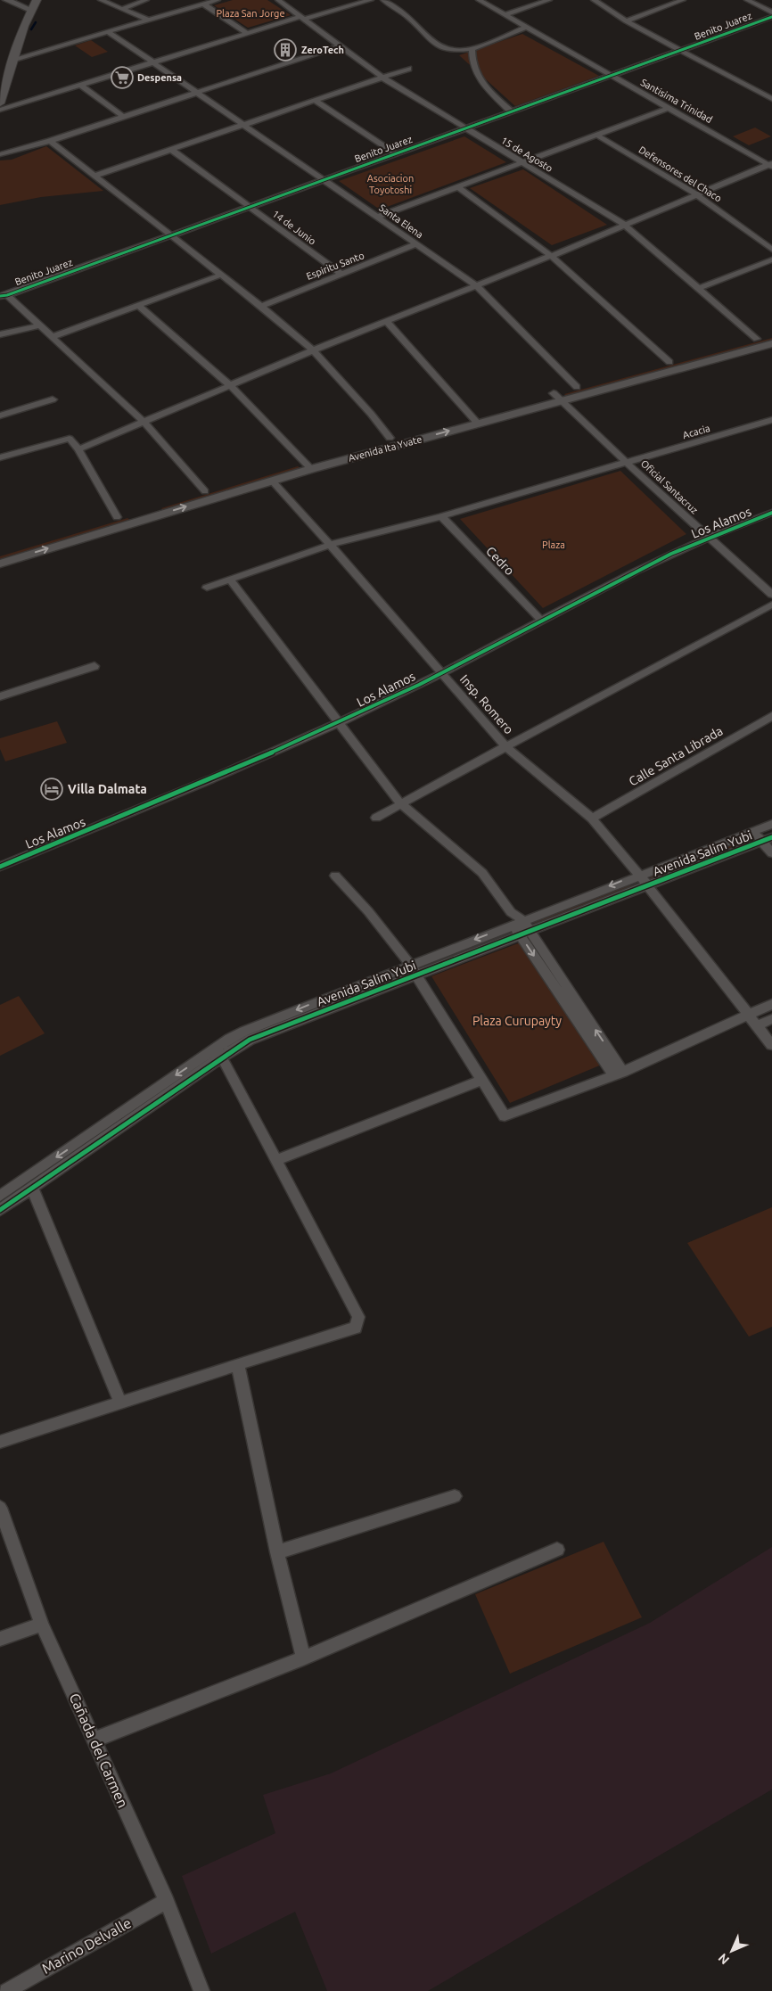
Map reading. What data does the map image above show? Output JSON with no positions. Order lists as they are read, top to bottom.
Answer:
{
  "streets": {
    "street": [
      "Benito Juarez",
      "Santisima Trinidad",
      "15 de Agosto",
      "Defensores del Chaco",
      "Santa Elena",
      "14 de Junio",
      "Espiritu Santo",
      "Acacia",
      "Avenida Ita Yvate",
      "Oficial Santacruz",
      "Los Alamos",
      "Cedro",
      "Insp. Romero",
      "Calle Santa Librada",
      "Avenida Salim Yubi",
      "Cañada del Carmen",
      "Marino Delvalle"
    ]
  },
  "crossings": [
    ["Benito Juarez", "Santisima Trinidad"],
    ["Benito Juarez", "15 de Agosto"],
    ["Benito Juarez", "Santa Elena"],
    ["Benito Juarez", "14 de Junio"],
    ["15 de Agosto", "Avenida Ita Yvate"],
    ["Santa Elena", "Espiritu Santo"],
    ["Santa Elena", "Avenida Ita Yvate"],
    ["14 de Junio", "Espiritu Santo"],
    ["Acacia", "Oficial Santacruz"],
    ["Acacia", "Cedro"],
    ["Acacia", "Insp. Romero"],
    ["Avenida Ita Yvate", "Oficial Santacruz"],
    ["Avenida Ita Yvate", "Insp. Romero"],
    ["Oficial Santacruz", "Los Alamos"],
    ["Los Alamos", "Cedro"],
    ["Los Alamos", "Insp. Romero"],
    ["Insp. Romero", "Calle Santa Librada"],
    ["Insp. Romero", "Avenida Salim Yubi"],
    ["Cañada del Carmen", "Marino Delvalle"]
  ],
  "parks": [
    "Plaza San Jorge",
    "Asociacion Toyotoshi",
    "Plaza",
    "Plaza Curupayty"
  ],
  "places": {
    "building": ["ZeroTech"],
    "supermarket": ["Despensa"],
    "hotel": ["Villa Dalmata"]
  },
  "north": "bottom left"
}
